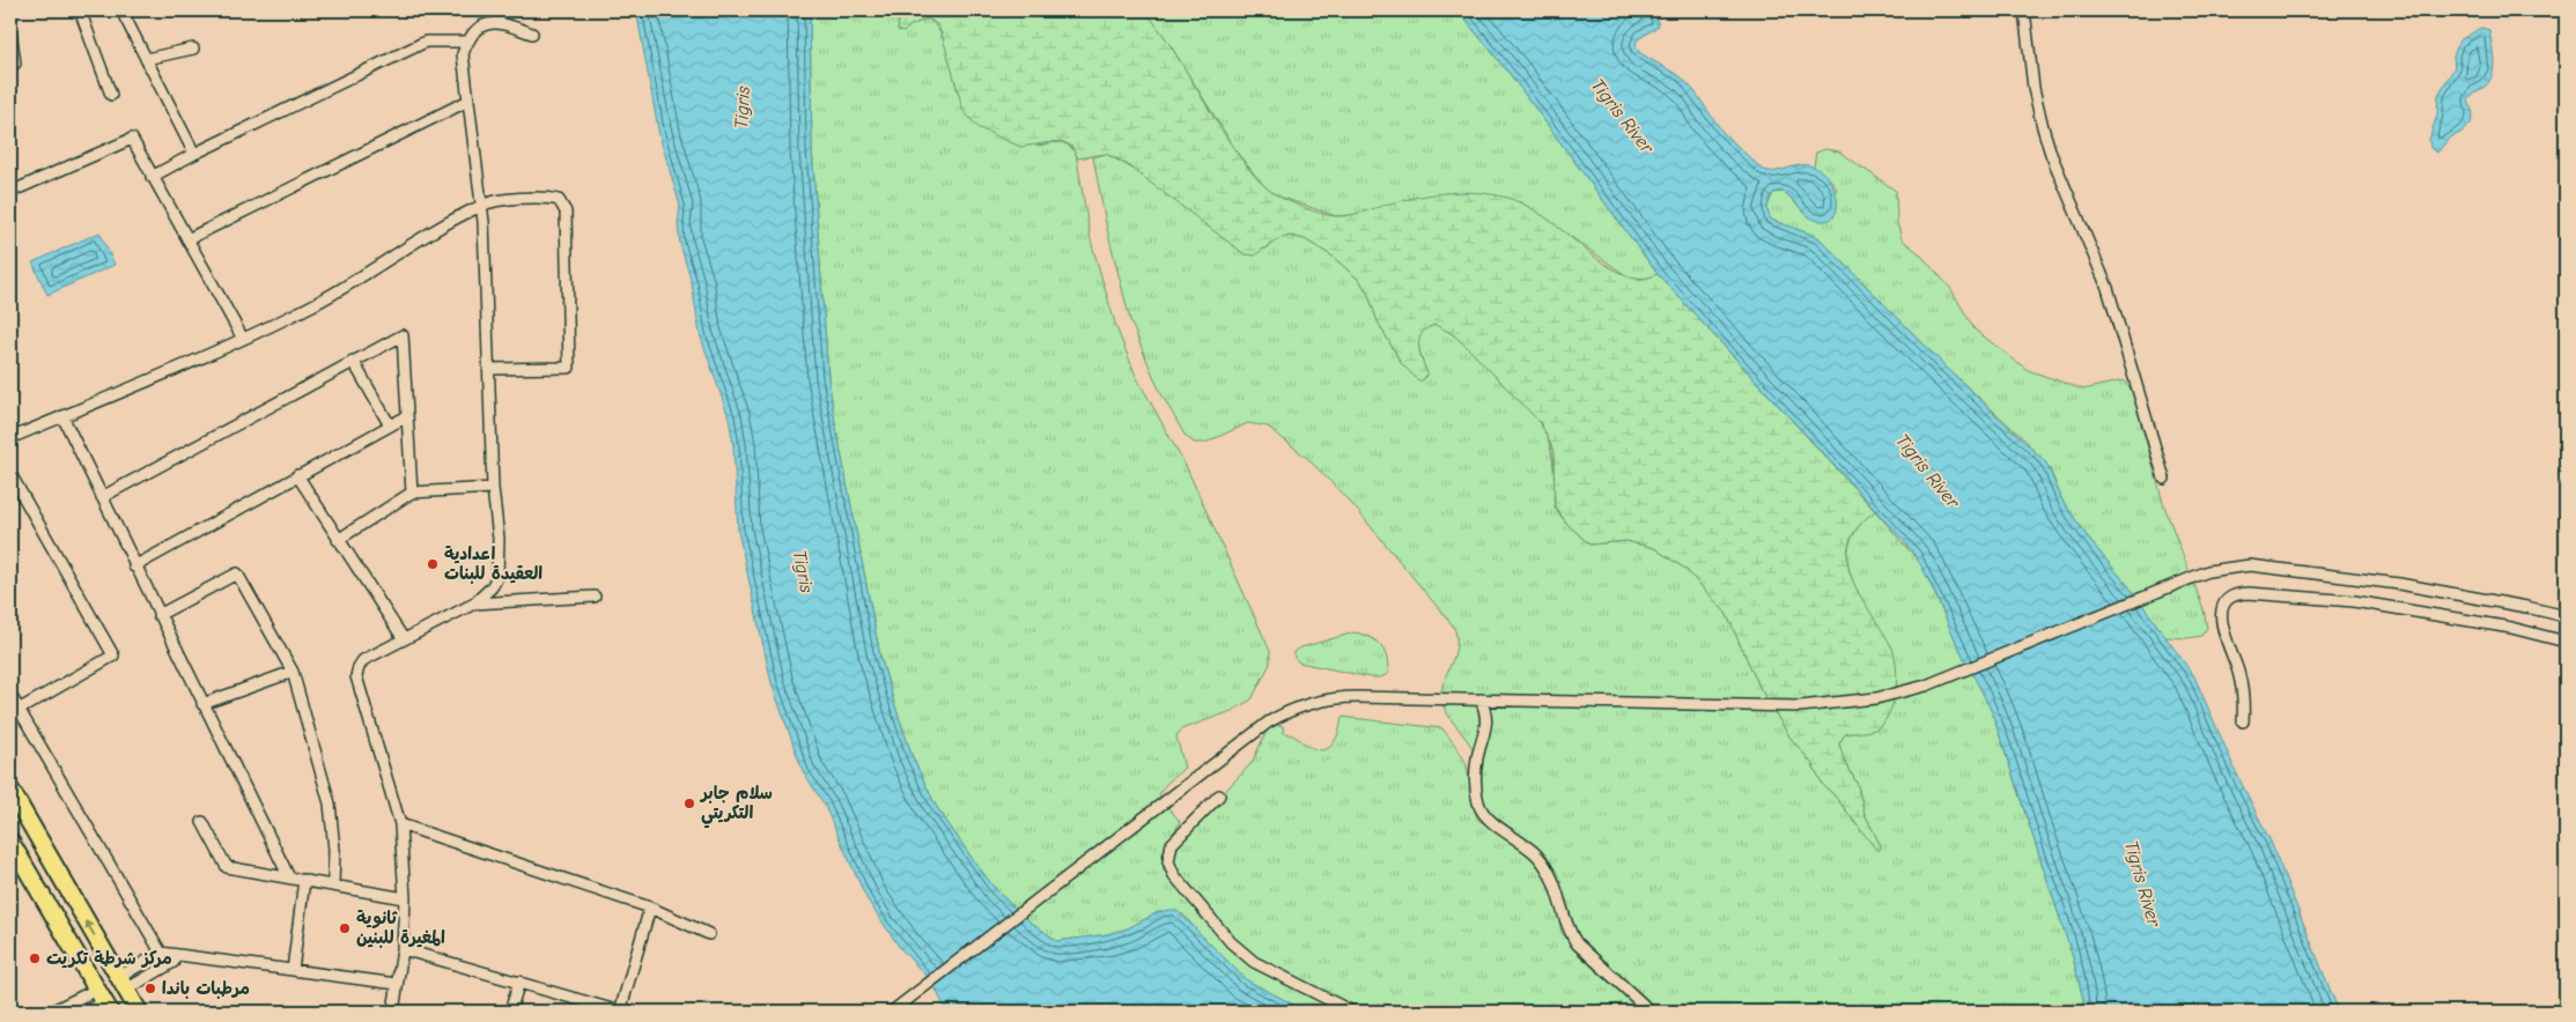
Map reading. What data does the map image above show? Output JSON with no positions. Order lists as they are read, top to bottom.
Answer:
{
  "water": ["Tigris", "Tigris River"],
  "places": [
    "اعدادية العقيدة للبنات",
    "سلام جابر التكريتي",
    "ثانوية المغيرة للبنين",
    "مركز شرطة تكريت",
    "مرطبات باندا"
  ]
}
